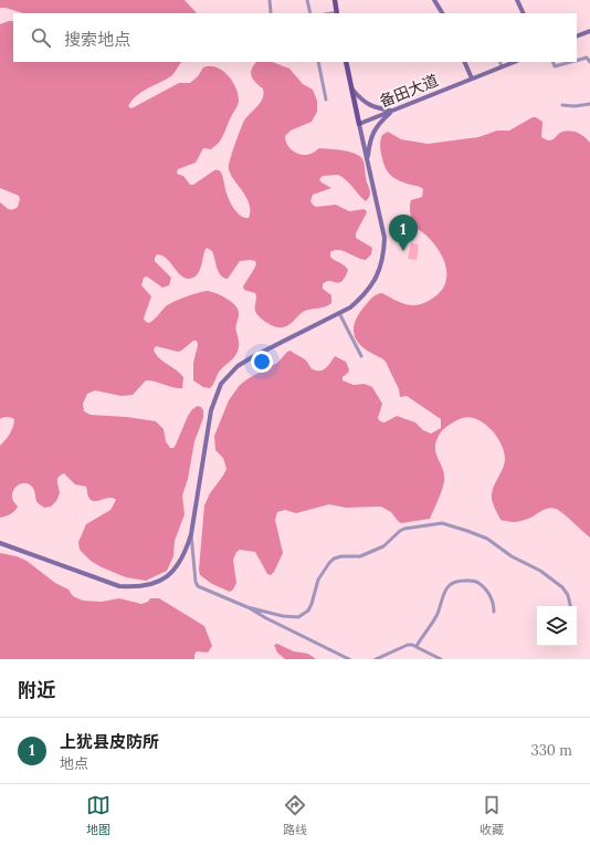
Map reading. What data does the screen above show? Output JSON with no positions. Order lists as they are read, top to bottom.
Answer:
{
  "streets": {
    "main road": ["备田大道"]
  },
  "page": {
    "search": "搜索地点",
    "pins": "1",
    "heading": "附近",
    "list": [
      {
        "mark": "1",
        "name": "上犹县皮防所",
        "note": "地点",
        "value": "330 m"
      }
    ],
    "nav": ["地图", "路线", "收藏"]
  }
}
